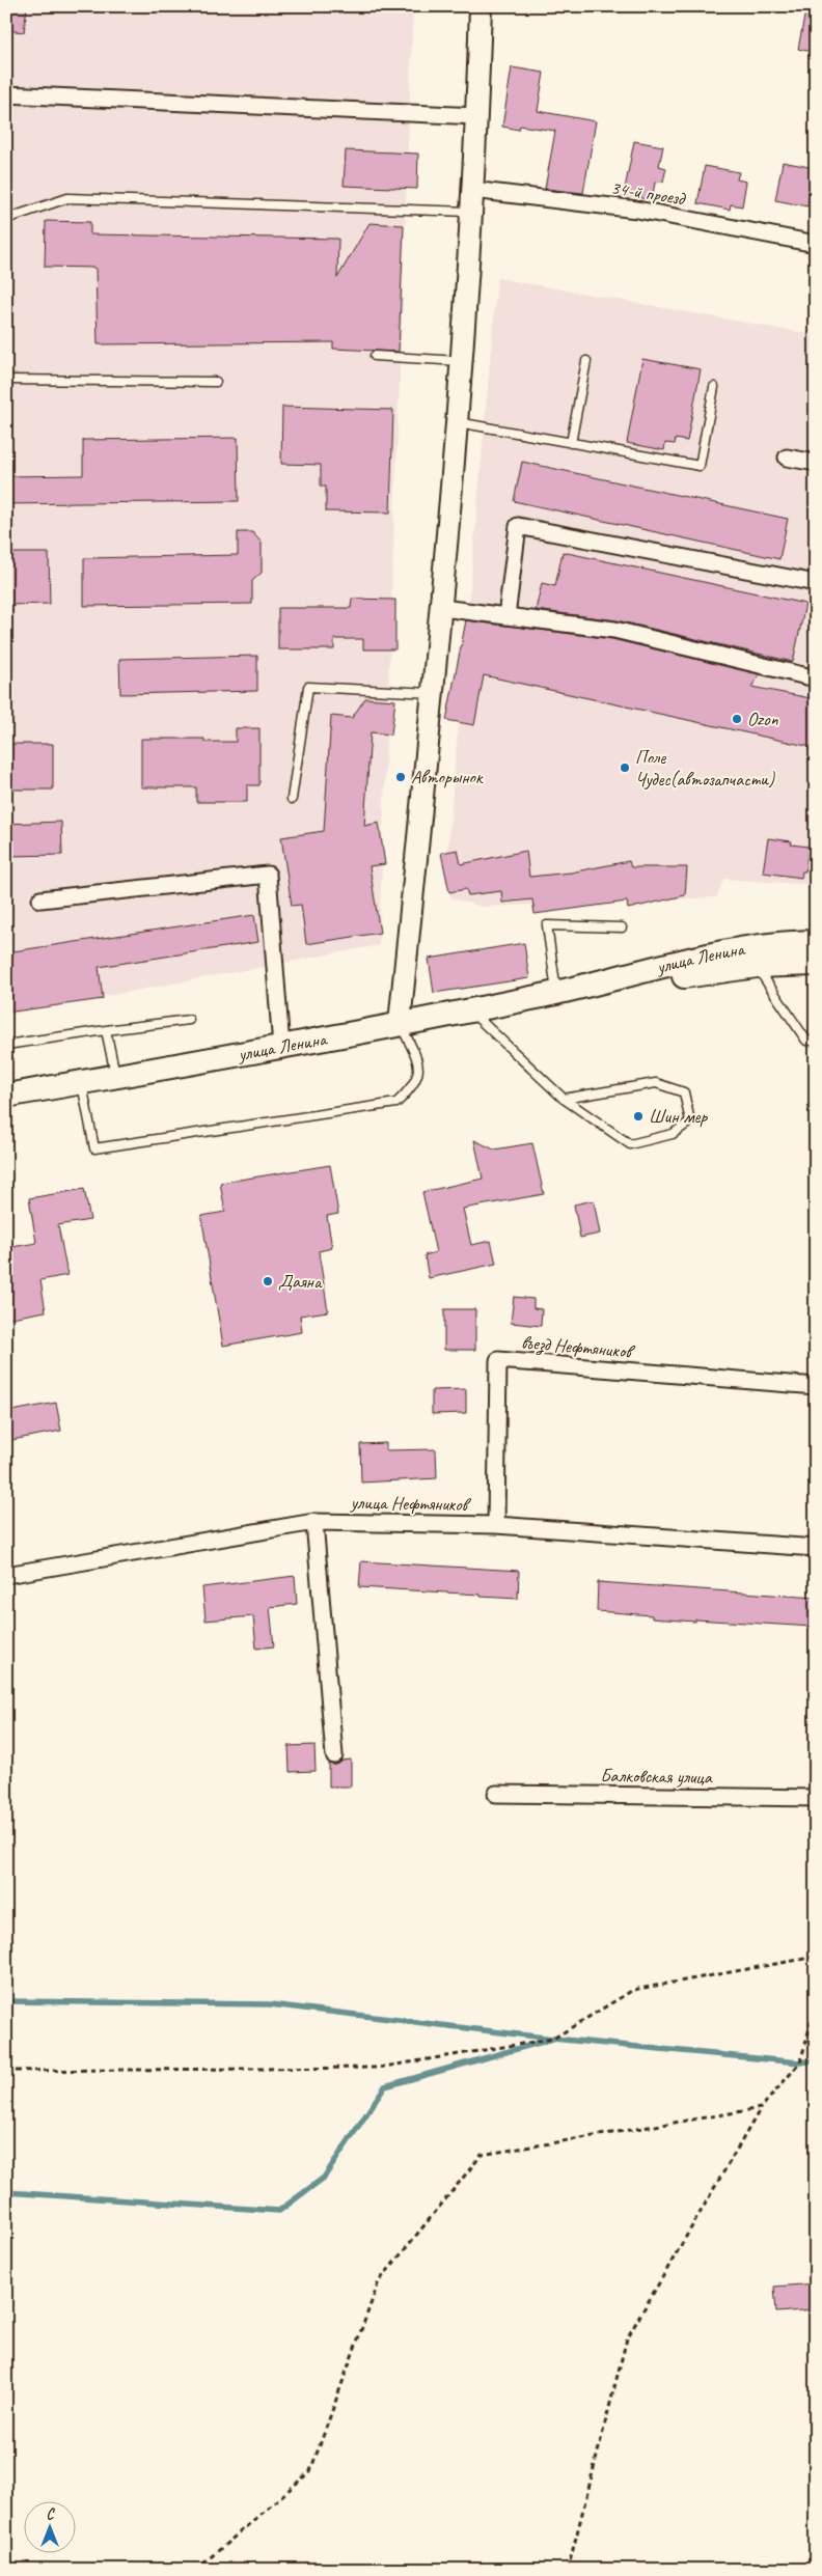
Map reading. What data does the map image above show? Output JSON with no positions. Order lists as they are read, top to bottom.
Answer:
{
  "streets": {
    "main road": ["улица Ленина"],
    "street": [
      "34-й проезд",
      "въезд Нефтяников",
      "улица Нефтяников",
      "Балковская улица"
    ]
  },
  "crossings": [
    ["въезд Нефтяников", "улица Нефтяников"]
  ],
  "places": [
    "Ozon",
    "Поле Чудес(автозапчасти)",
    "Авторынок",
    "Шин мер",
    "Даяна"
  ],
  "north": "top"
}
